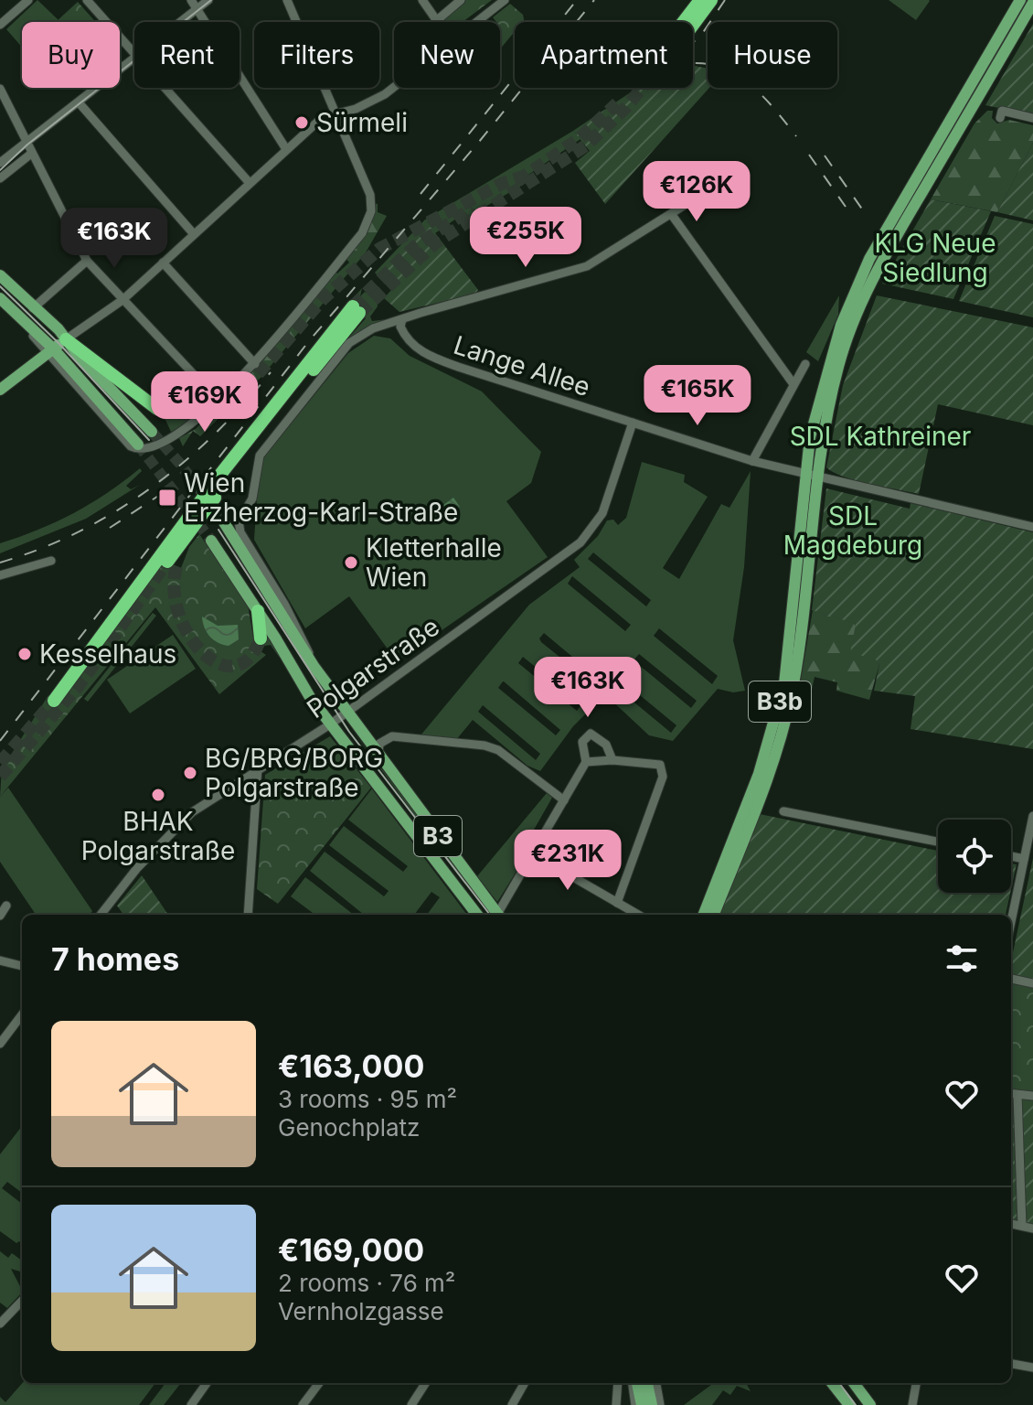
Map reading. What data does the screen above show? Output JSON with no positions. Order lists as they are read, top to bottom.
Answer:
{
  "streets": {
    "main road": ["B3b", "B3"],
    "street": ["Lange Allee", "Polgarstraße"]
  },
  "crossings": [
    ["Lange Allee", "Polgarstraße"],
    ["Lange Allee", "B3b"],
    ["Polgarstraße", "B3"]
  ],
  "parks": ["KLG Neue Siedlung", "SDL Kathreiner", "SDL Magdeburg"],
  "places": {
    "other": [
      "Sürmeli",
      "Kletterhalle Wien",
      "Kesselhaus",
      "BG/BRG/BORG Polgarstraße",
      "BHAK Polgarstraße"
    ],
    "transit": ["Wien Erzherzog-Karl-Straße"]
  },
  "page": {
    "chip": [
      "Buy",
      "Rent",
      "Filters",
      "New",
      "Apartment",
      "House"
    ],
    "price": [
      "€126K",
      "€255K",
      "€163K",
      "€165K",
      "€169K",
      "€163K",
      "€231K"
    ],
    "heading": "7 homes",
    "list": [
      {
        "name": "€163,000",
        "note": "3 rooms · 95 m² · Genochplatz"
      },
      {
        "name": "€169,000",
        "note": "2 rooms · 76 m² · Vernholzgasse"
      }
    ]
  }
}
